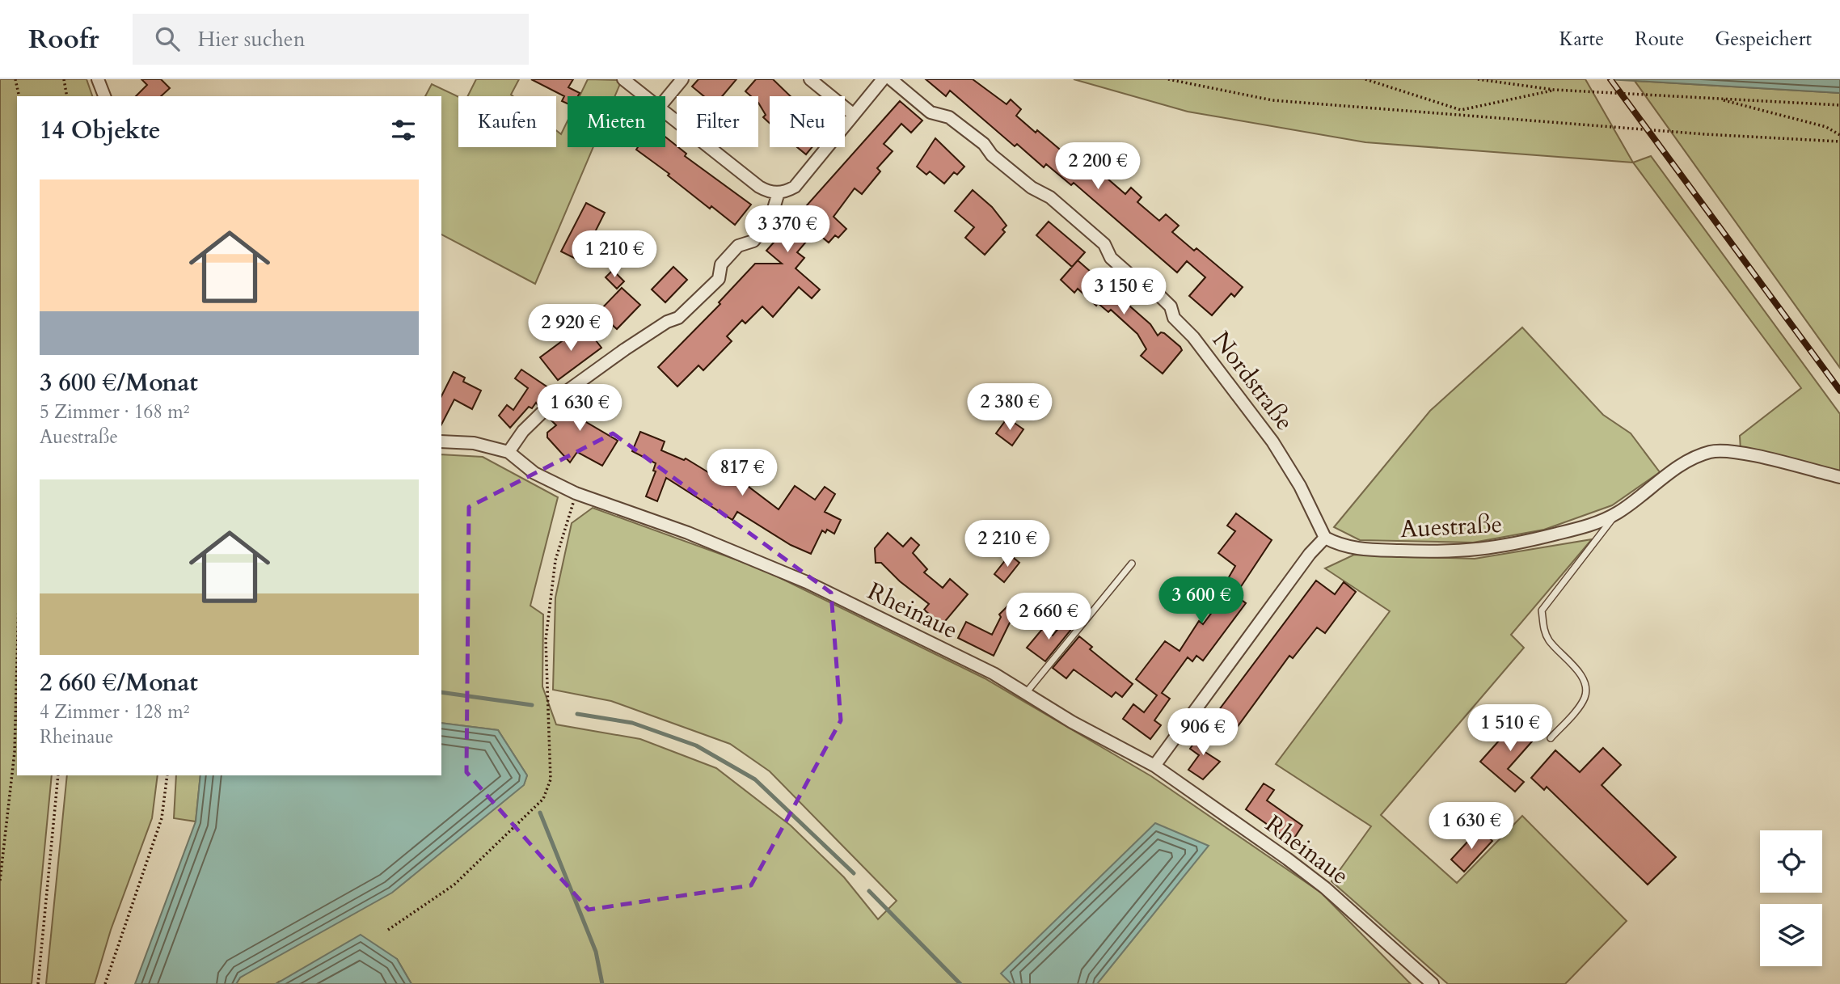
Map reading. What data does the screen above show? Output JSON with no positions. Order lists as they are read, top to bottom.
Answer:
{
  "streets": {
    "street": ["Nordstraße", "Auestraße", "Rheinaue"]
  },
  "crossings": [
    ["Nordstraße", "Auestraße"]
  ],
  "page": {
    "header": "Roofr",
    "search": "Hier suchen",
    "nav": ["Karte", "Route", "Gespeichert"],
    "chip": [
      "Kaufen",
      "Mieten",
      "Filter",
      "Neu"
    ],
    "heading": "14 Objekte",
    "price": [
      "2 200 €",
      "3 370 €",
      "1 210 €",
      "3 150 €",
      "2 920 €",
      "2 380 €",
      "1 630 €",
      "817 €",
      "2 210 €",
      "3 600 €",
      "2 660 €",
      "1 510 €",
      "906 €",
      "1 630 €"
    ],
    "list": [
      {
        "name": "3 600 €/Monat",
        "note": "5 Zimmer · 168 m² · Auestraße"
      },
      {
        "name": "2 660 €/Monat",
        "note": "4 Zimmer · 128 m² · Rheinaue"
      }
    ]
  }
}
